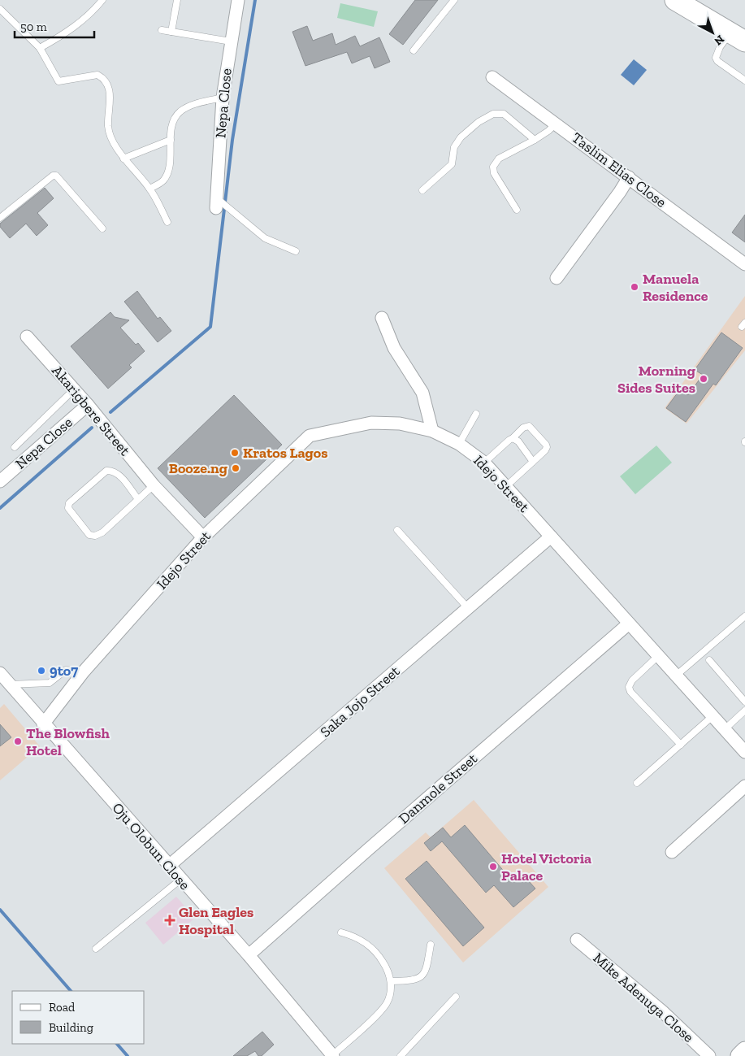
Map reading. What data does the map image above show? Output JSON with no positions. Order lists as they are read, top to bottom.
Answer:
{
  "streets": {
    "street": [
      "Nepa Close",
      "Taslim Elias Close",
      "Akarigbere Street",
      "Idejo Street",
      "Saka Jojo Street",
      "Danmole Street",
      "Oju Olobun Close",
      "Mike Adenuga Close"
    ]
  },
  "crossings": [
    ["Nepa Close", "Akarigbere Street"],
    ["Akarigbere Street", "Idejo Street"],
    ["Idejo Street", "Saka Jojo Street"],
    ["Idejo Street", "Danmole Street"],
    ["Idejo Street", "Oju Olobun Close"],
    ["Saka Jojo Street", "Oju Olobun Close"],
    ["Danmole Street", "Oju Olobun Close"]
  ],
  "places": {
    "other": [
      "Manuela Residence",
      "Morning Sides Suites",
      "Kratos Lagos",
      "Booze.ng",
      "9to7",
      "The Blowfish Hotel",
      "Hotel Victoria Palace"
    ],
    "health": ["Glen Eagles Hospital"]
  },
  "legend": ["Road", "Building"],
  "scale_bar": "50 m",
  "north": "bottom right"
}
